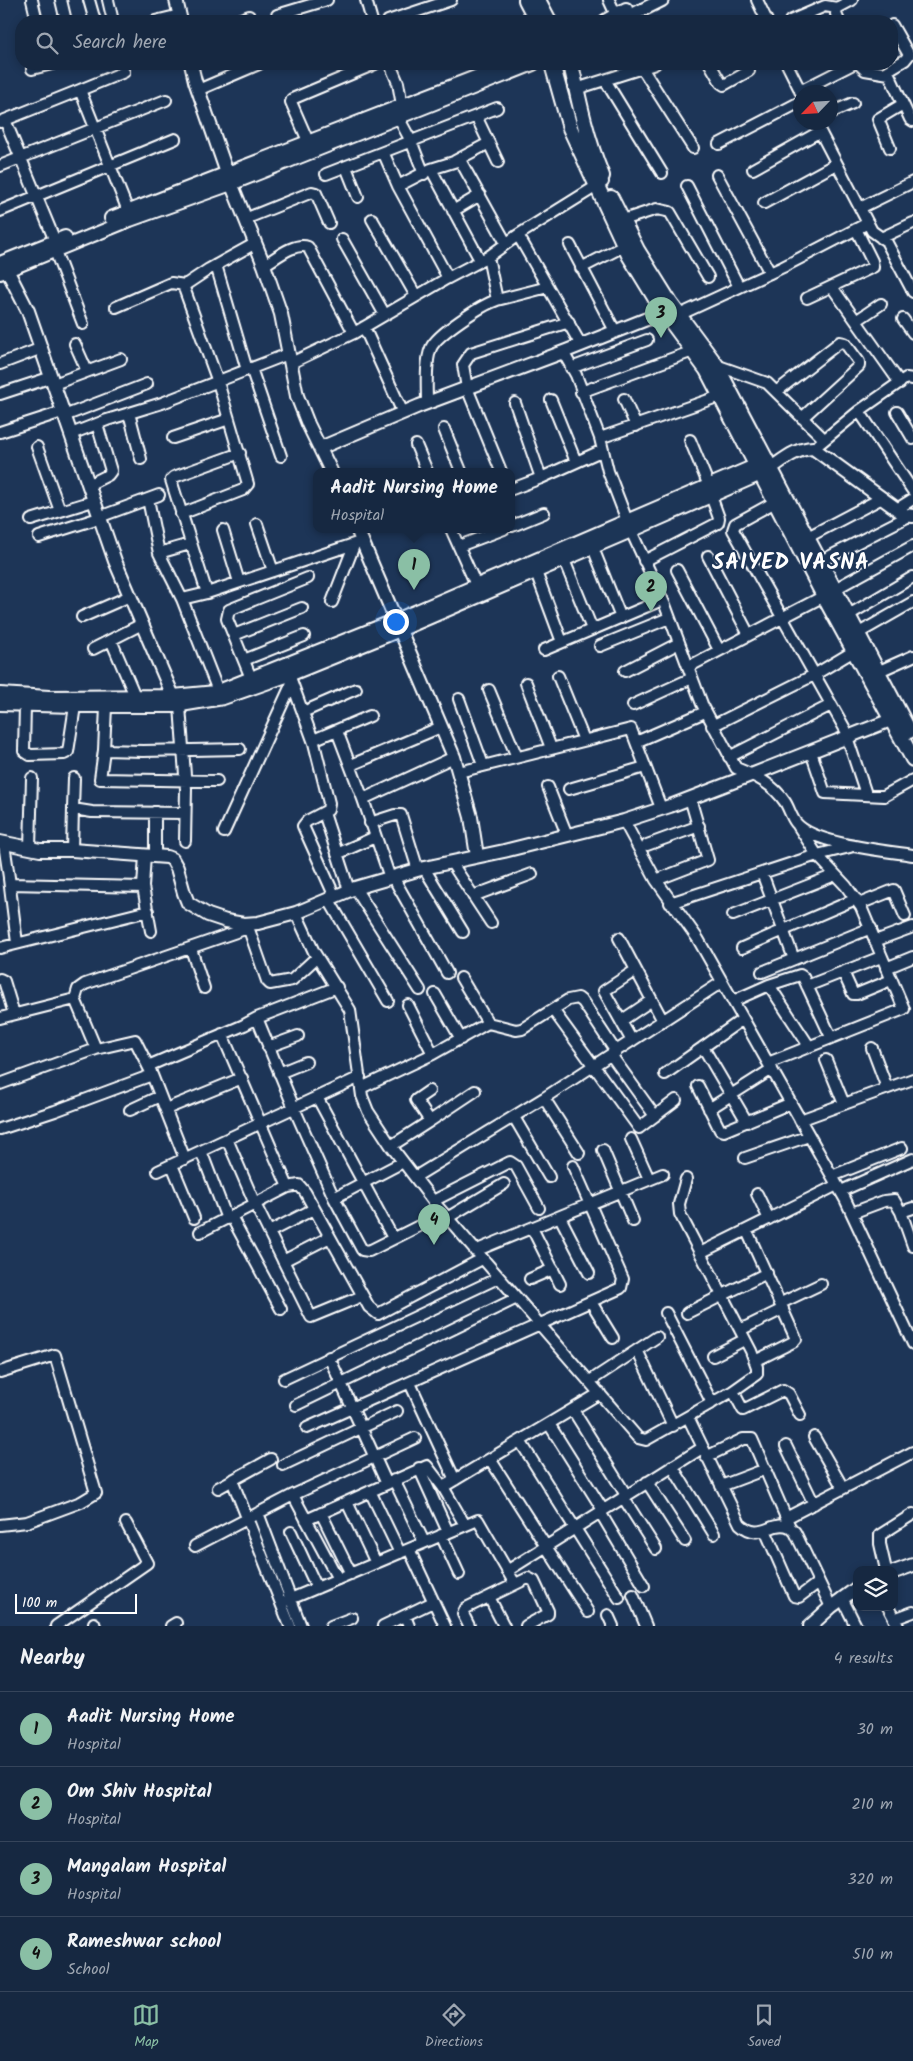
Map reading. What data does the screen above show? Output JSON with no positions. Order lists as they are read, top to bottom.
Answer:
{
  "districts": ["SAIYED VASNA"],
  "scale_bar": "100 m",
  "north": "bottom left",
  "page": {
    "search": "Search here",
    "pins": [
      "3",
      "1",
      "2",
      "4"
    ],
    "popup": ["Aadit Nursing Home", "Hospital"],
    "scale": "100 m",
    "heading": ["Nearby", "4 results"],
    "list": [
      {
        "mark": "1",
        "name": "Aadit Nursing Home",
        "note": "Hospital",
        "value": "30 m"
      },
      {
        "mark": "2",
        "name": "Om Shiv Hospital",
        "note": "Hospital",
        "value": "210 m"
      },
      {
        "mark": "3",
        "name": "Mangalam Hospital",
        "note": "Hospital",
        "value": "320 m"
      },
      {
        "mark": "4",
        "name": "Rameshwar school",
        "note": "School",
        "value": "510 m"
      }
    ],
    "nav": ["Map", "Directions", "Saved"]
  }
}
